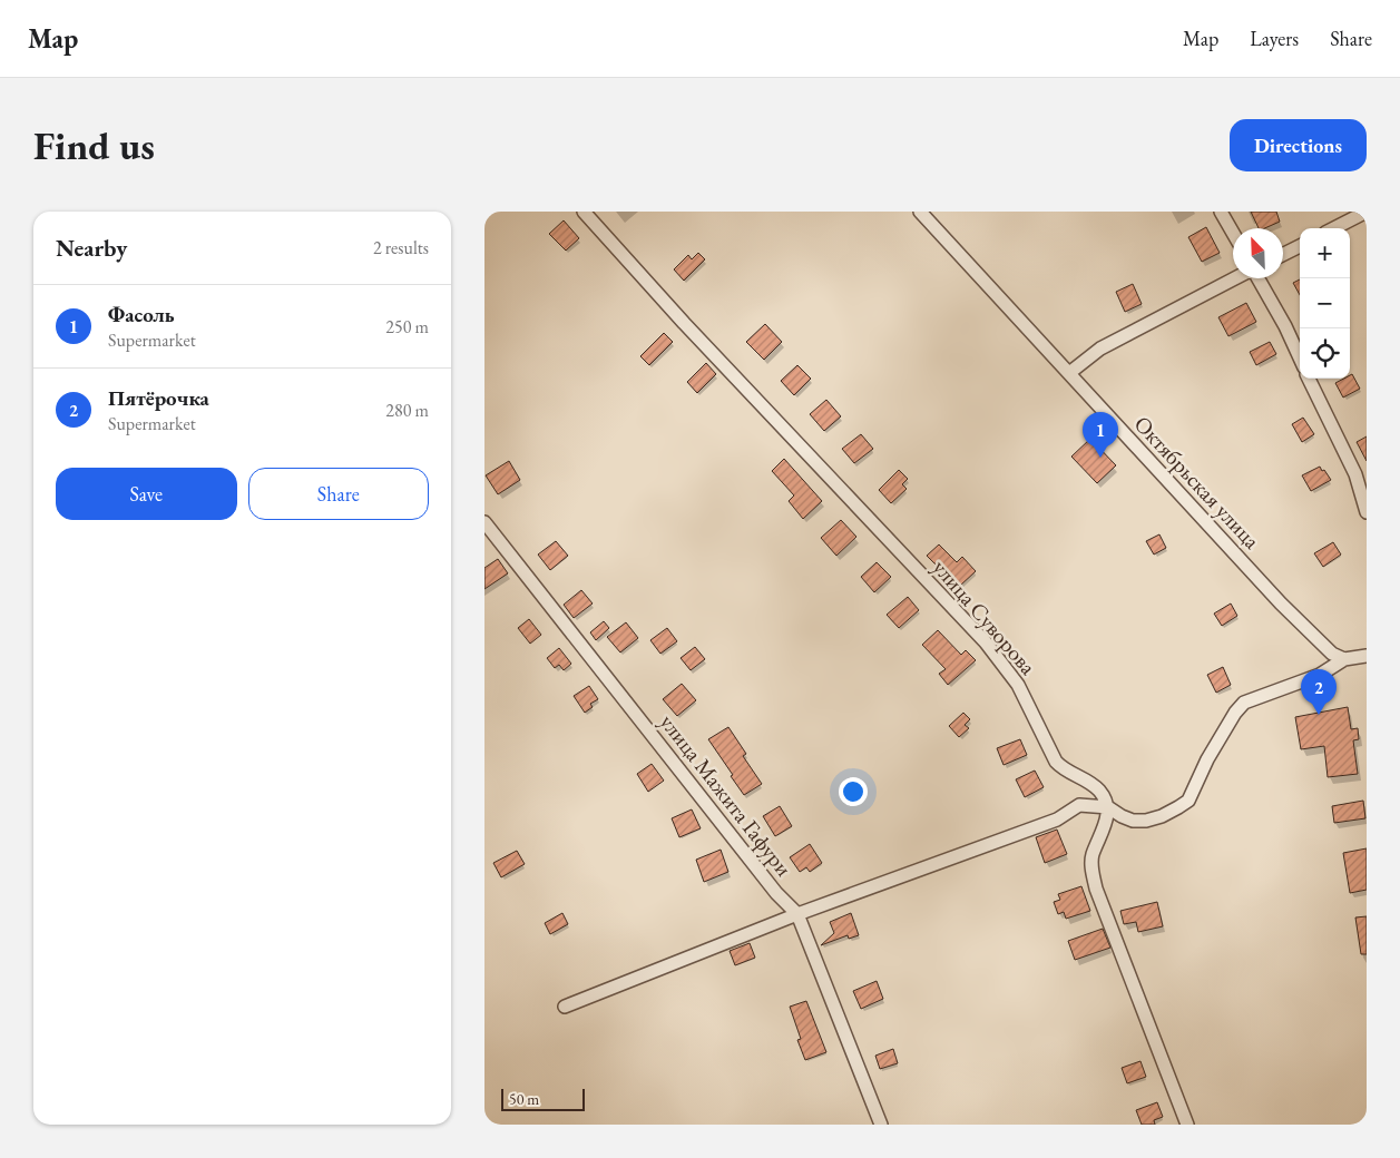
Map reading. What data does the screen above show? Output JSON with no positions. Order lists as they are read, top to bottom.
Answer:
{
  "streets": {
    "street": ["Октябрьская улица", "улица Суворова", "улица Мажита Гафури"]
  },
  "scale_bar": "50 m",
  "north": "top left",
  "page": {
    "header": "Map",
    "nav": ["Map", "Layers", "Share"],
    "buttons": [
      "Directions",
      ["Save", "Share"]
    ],
    "title": "Find us",
    "heading": ["Nearby", "2 results"],
    "map_buttons": ["+", "−"],
    "list": [
      {
        "mark": "1",
        "name": "Фасоль",
        "note": "Supermarket",
        "value": "250 m"
      },
      {
        "mark": "2",
        "name": "Пятёрочка",
        "note": "Supermarket",
        "value": "280 m"
      }
    ],
    "pins": ["1", "2"],
    "scale": "50 m"
  }
}
